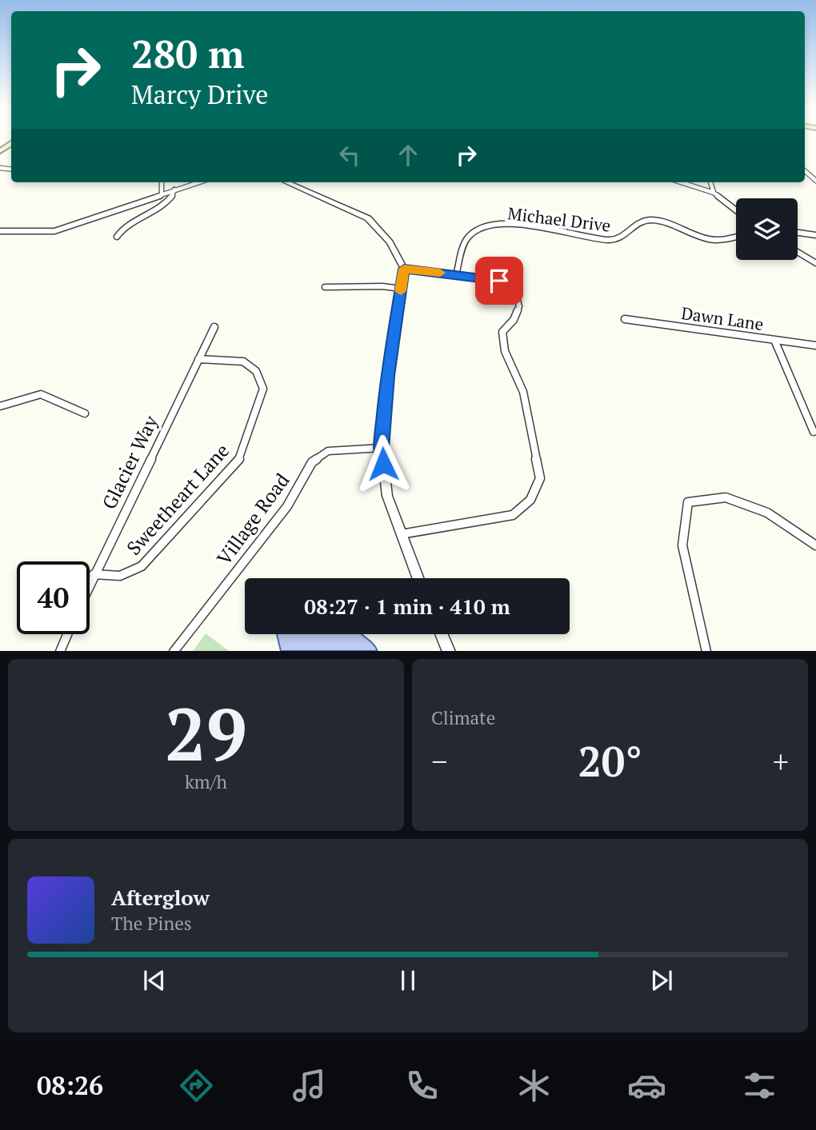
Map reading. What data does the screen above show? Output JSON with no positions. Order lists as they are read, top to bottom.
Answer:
{
  "streets": {
    "street": [
      "Michael Drive",
      "Dawn Lane",
      "Glacier Way",
      "Sweetheart Lane",
      "Village Road"
    ]
  },
  "crossings": [
    ["Glacier Way", "Sweetheart Lane"]
  ],
  "page": {
    "turn": ["280 m", "Marcy Drive"],
    "limit": "40",
    "trip": "08:27 · 1 min · 410 m",
    "tile": [
      ["29", "km/h"],
      "Climate"
    ],
    "heat": ["−", "20°", "+"],
    "song": ["Afterglow", "The Pines"],
    "tabs": "08:26"
  }
}
